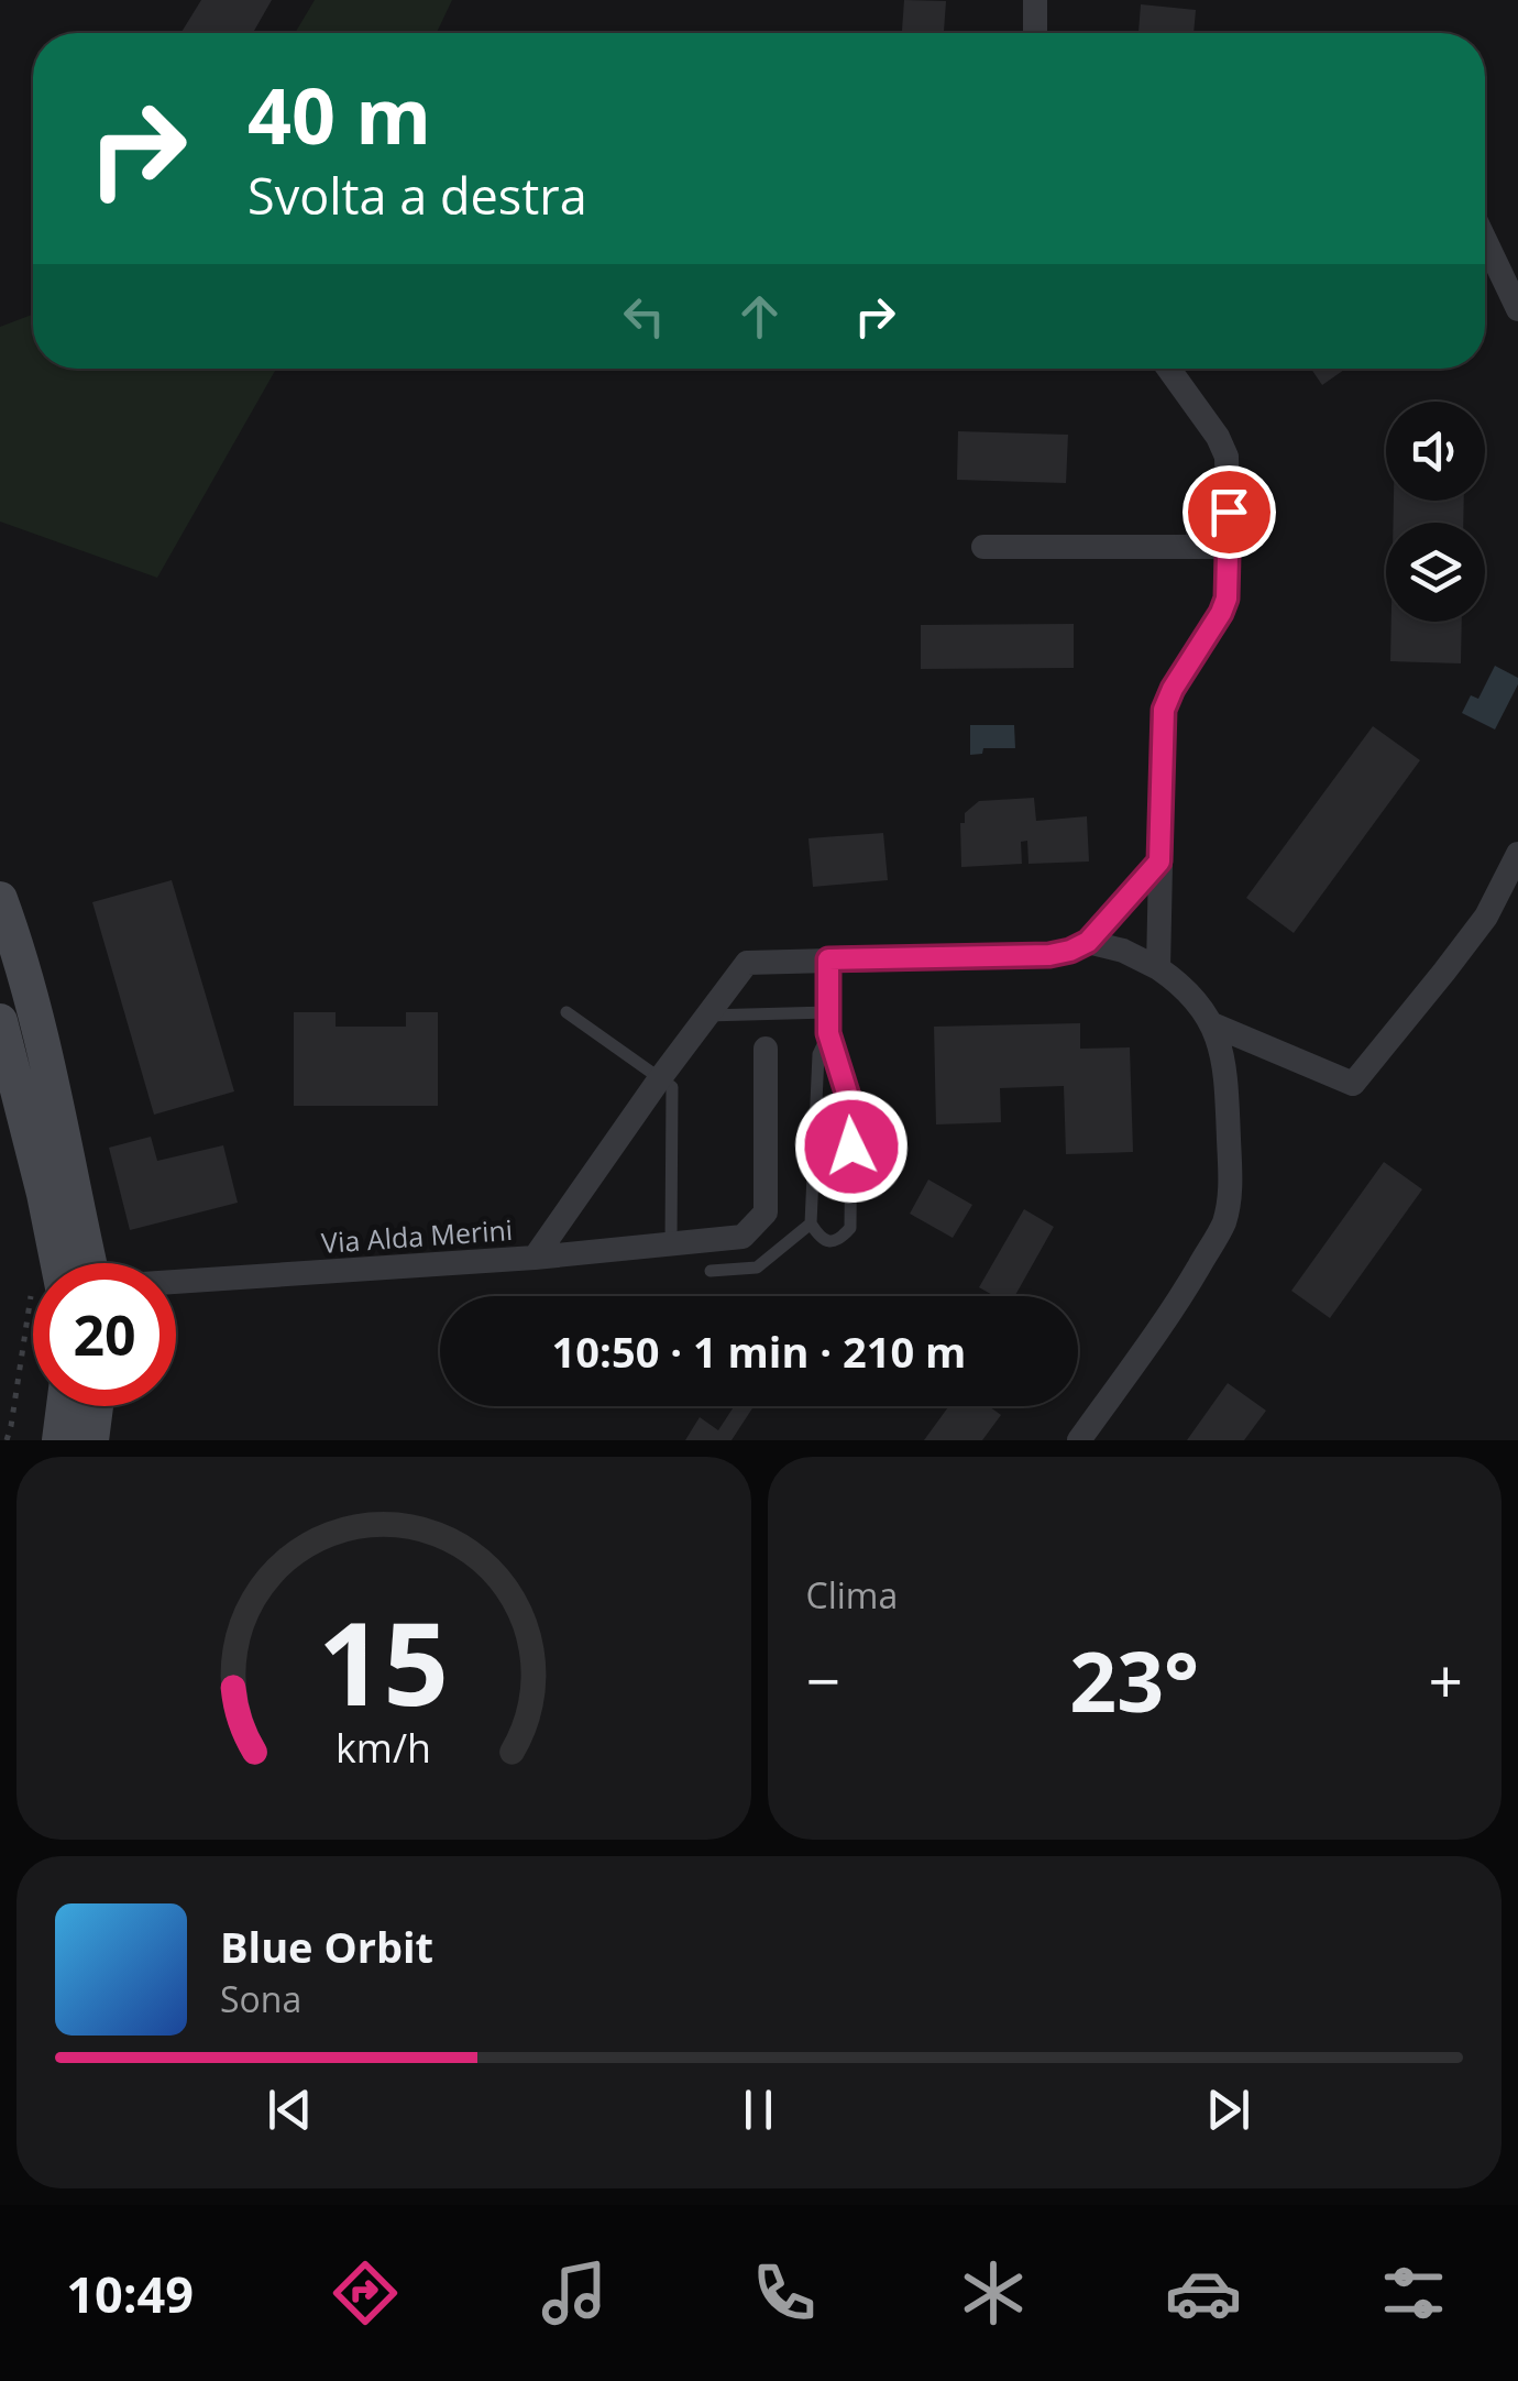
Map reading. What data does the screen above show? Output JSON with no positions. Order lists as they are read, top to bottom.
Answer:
{
  "streets": {
    "street": ["Via Alda Merini"]
  },
  "page": {
    "turn": ["40 m", "Svolta a destra"],
    "limit": "20",
    "trip": "10:50 · 1 min · 210 m",
    "tile": "Clima",
    "heat": ["−", "23°", "+"],
    "song": ["Blue Orbit", "Sona"],
    "tabs": "10:49",
    "gauge": ["15", "km/h"]
  }
}
